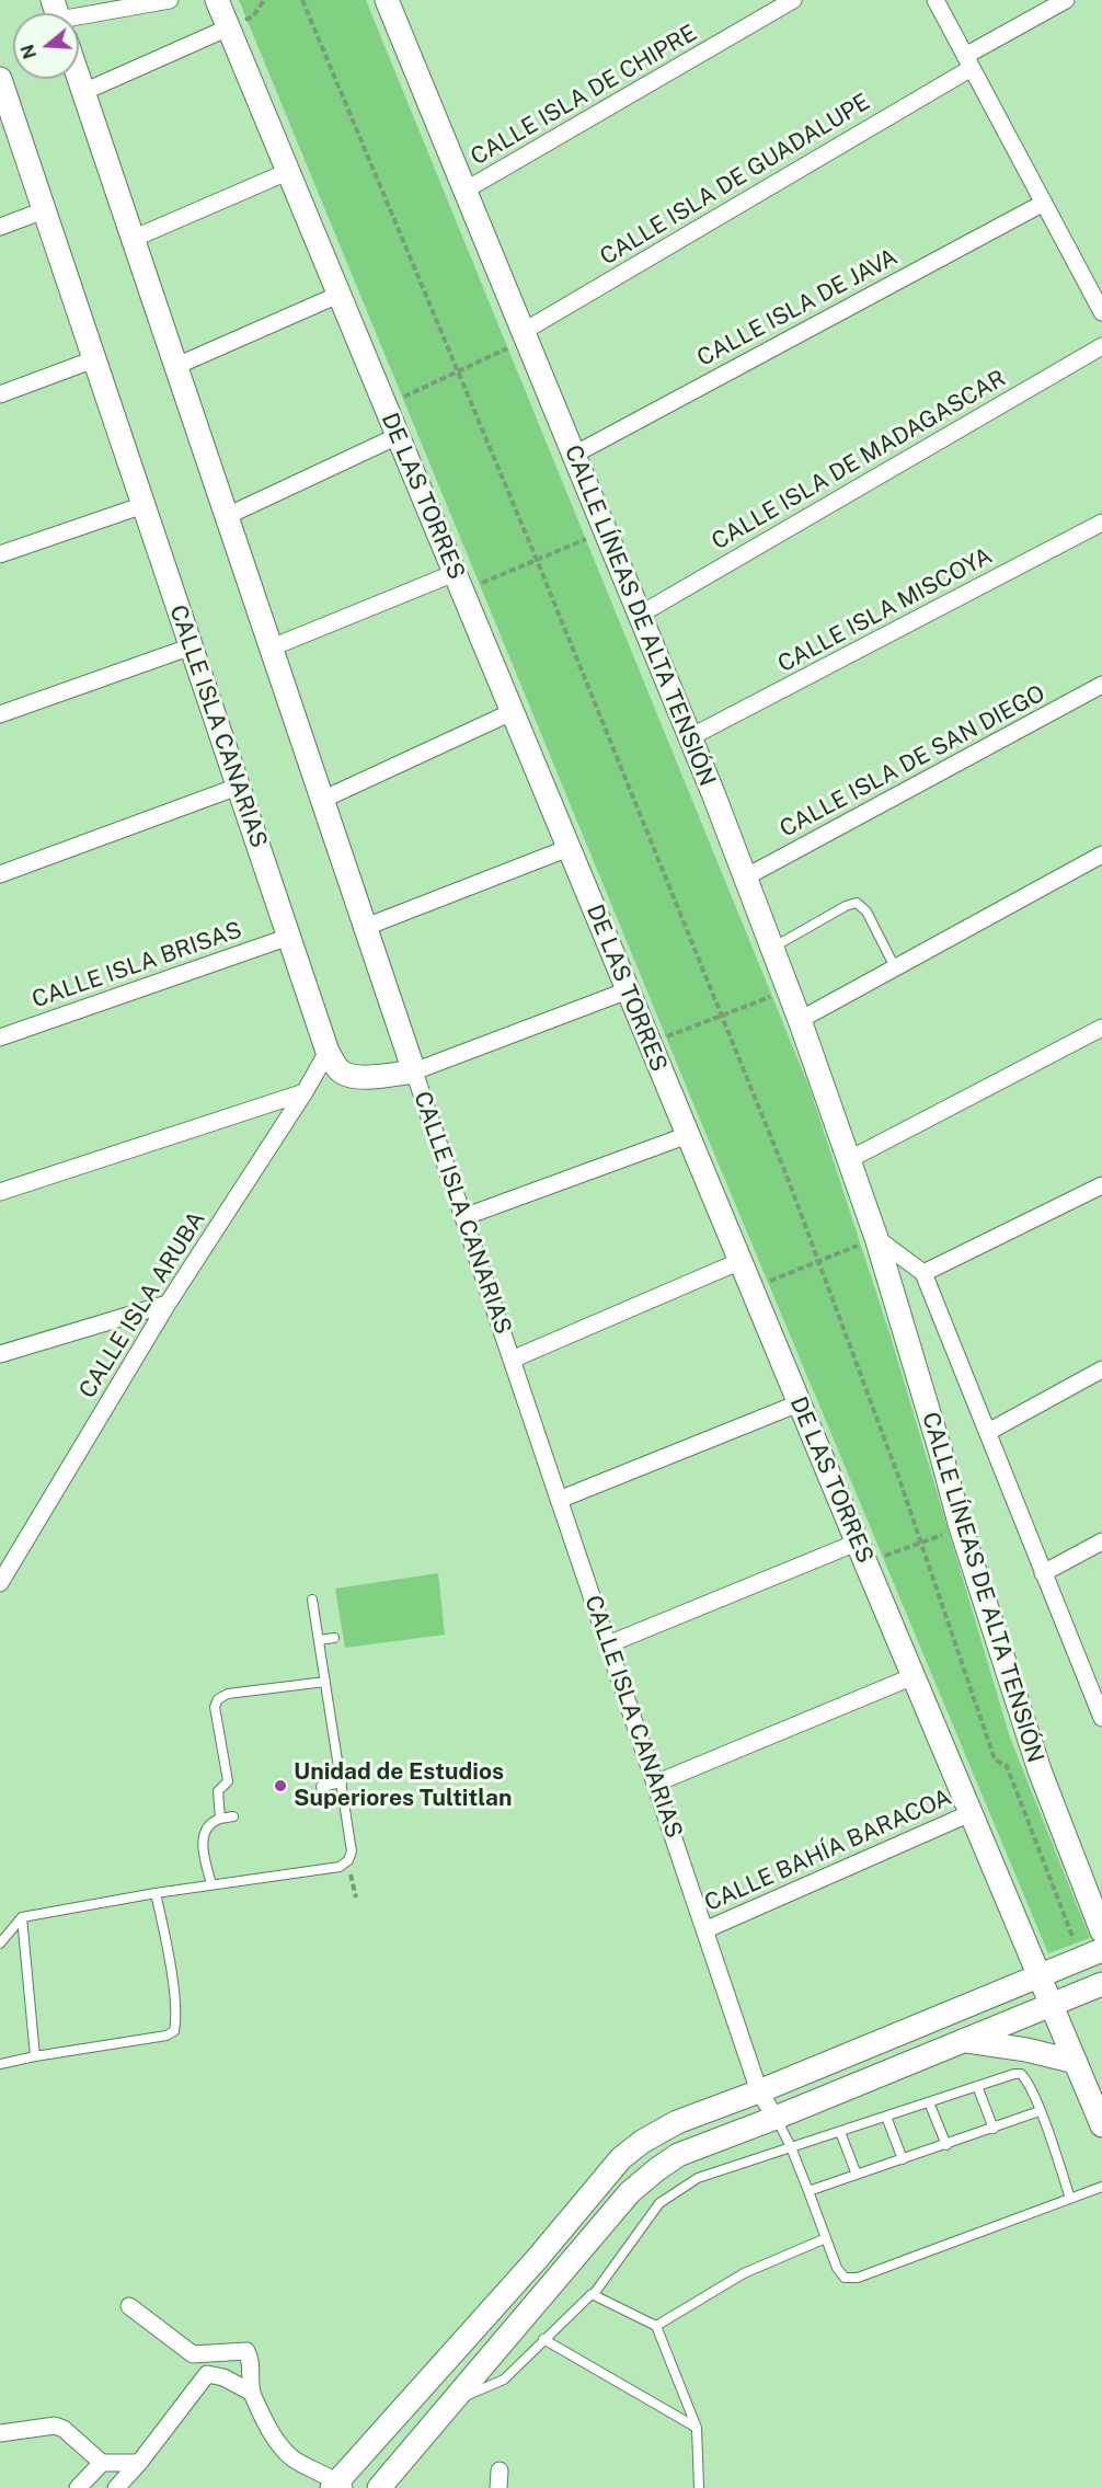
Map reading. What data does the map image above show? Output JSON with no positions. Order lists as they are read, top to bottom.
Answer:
{
  "streets": {
    "main road": ["DE LAS TORRES", "CALLE LÍNEAS DE ALTA TENSIÓN", "CALLE ISLA CANARIAS"],
    "street": [
      "CALLE ISLA DE CHIPRE",
      "CALLE ISLA DE GUADALUPE",
      "CALLE ISLA DE JAVA",
      "CALLE ISLA DE MADAGASCAR",
      "CALLE ISLA MISCOYA",
      "CALLE ISLA DE SAN DIEGO",
      "CALLE ISLA BRISAS",
      "CALLE ISLA ARUBA",
      "CALLE BAHÍA BARACOA"
    ]
  },
  "crossings": [
    ["CALLE ISLA DE CHIPRE", "CALLE LÍNEAS DE ALTA TENSIÓN"],
    ["CALLE ISLA DE GUADALUPE", "CALLE LÍNEAS DE ALTA TENSIÓN"],
    ["CALLE ISLA DE JAVA", "CALLE LÍNEAS DE ALTA TENSIÓN"],
    ["CALLE ISLA DE MADAGASCAR", "CALLE LÍNEAS DE ALTA TENSIÓN"],
    ["DE LAS TORRES", "CALLE BAHÍA BARACOA"],
    ["CALLE ISLA MISCOYA", "CALLE LÍNEAS DE ALTA TENSIÓN"],
    ["CALLE LÍNEAS DE ALTA TENSIÓN", "CALLE ISLA DE SAN DIEGO"],
    ["CALLE ISLA CANARIAS", "CALLE ISLA BRISAS"],
    ["CALLE ISLA CANARIAS", "CALLE ISLA ARUBA"],
    ["CALLE ISLA CANARIAS", "CALLE BAHÍA BARACOA"]
  ],
  "places": ["Unidad de Estudios Superiores Tultitlan"],
  "north": "left"
}
